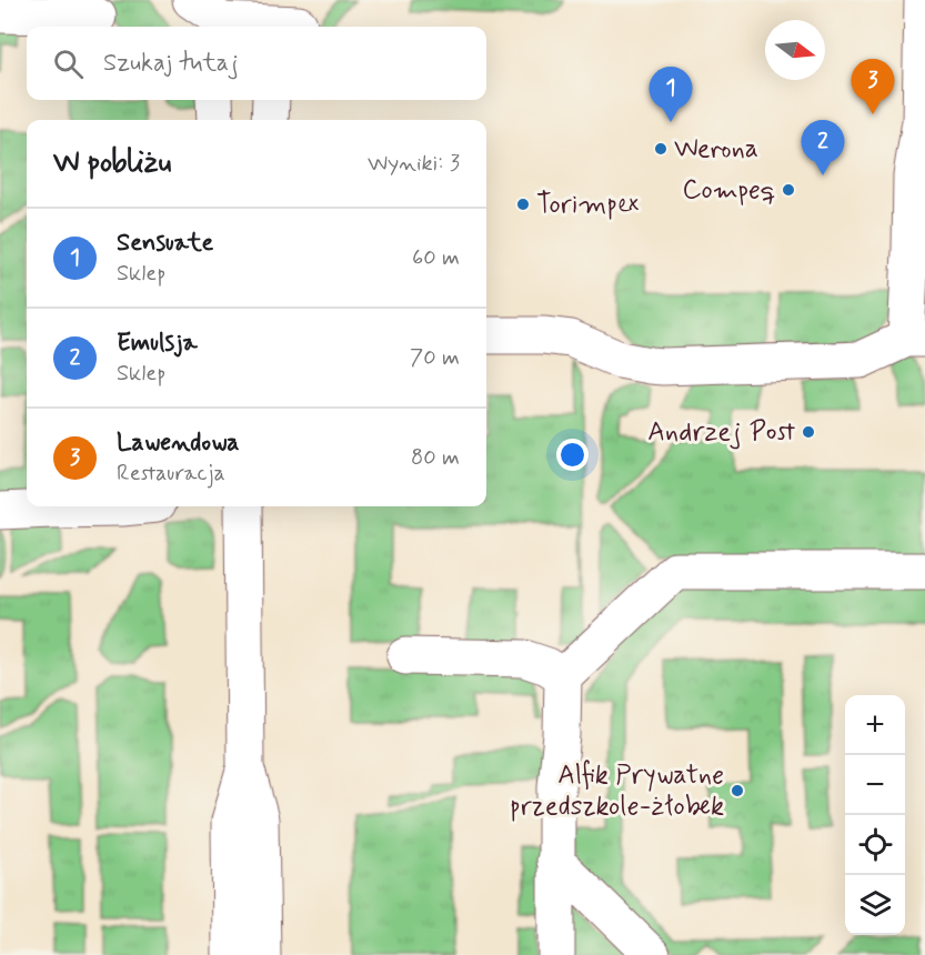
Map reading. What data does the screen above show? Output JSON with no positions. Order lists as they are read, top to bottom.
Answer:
{
  "places": [
    "Werona",
    "Compeq",
    "Torimpex",
    "Andrzej Post",
    "Alfik Prywatne przedszkole-żłobek"
  ],
  "north": "right",
  "page": {
    "search": "Szukaj tutaj",
    "pins": ["3", "1", "2"],
    "heading": ["W pobliżu", "Wyniki: 3"],
    "list": [
      {
        "mark": "1",
        "name": "Sensuate",
        "note": "Sklep",
        "value": "60 m"
      },
      {
        "mark": "2",
        "name": "Emulsja",
        "note": "Sklep",
        "value": "70 m"
      },
      {
        "mark": "3",
        "name": "Lawendowa",
        "note": "Restauracja",
        "value": "80 m"
      }
    ],
    "map_buttons": ["+", "−"]
  }
}
